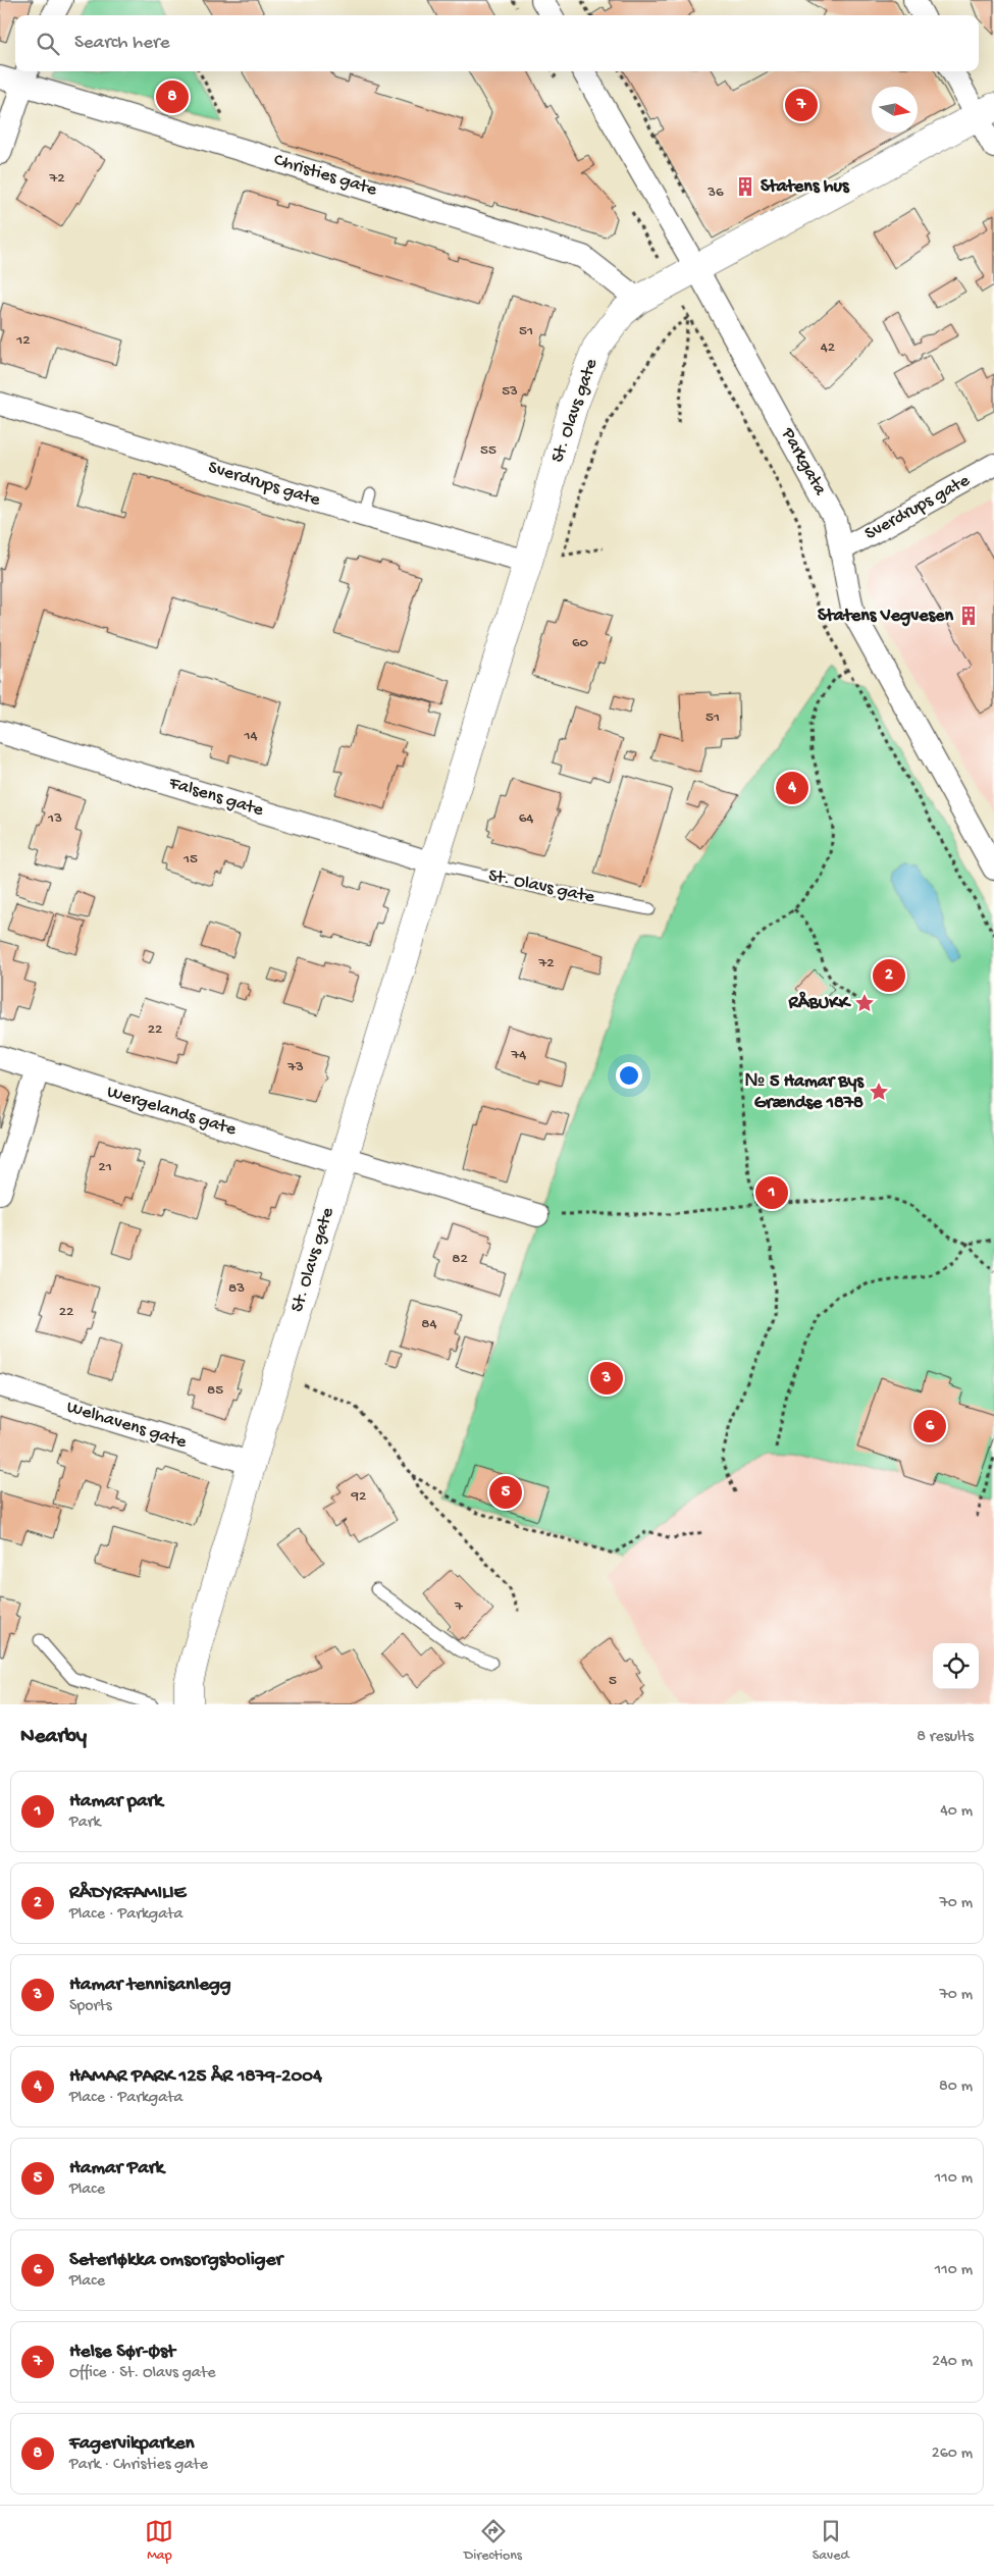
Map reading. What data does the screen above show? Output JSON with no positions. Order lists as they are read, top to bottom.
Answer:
{
  "streets": {
    "main road": ["St. Olavs gate"],
    "street": [
      "Christies gate",
      "Parkgata",
      "Sverdrups gate",
      "Falsens gate",
      "Wergelands gate",
      "Welhavens gate"
    ]
  },
  "crossings": [
    ["Christies gate", "St. Olavs gate"],
    ["St. Olavs gate", "Parkgata"],
    ["St. Olavs gate", "Sverdrups gate"],
    ["St. Olavs gate", "Falsens gate"],
    ["St. Olavs gate", "Wergelands gate"],
    ["St. Olavs gate", "Welhavens gate"],
    ["Parkgata", "Sverdrups gate"]
  ],
  "places": {
    "building": ["Statens hus", "Statens Vegvesen"],
    "place": ["RÅBUKK", "№ 5 Hamar Bys Grændse 1878"]
  },
  "house_numbers": [
    "72",
    "36",
    "51",
    "12",
    "42",
    "53",
    "55",
    "60",
    "51",
    "14",
    "13",
    "64",
    "15",
    "72",
    "22",
    "74",
    "73",
    "21",
    "82",
    "83",
    "22",
    "84",
    "85",
    "92",
    "7",
    "5"
  ],
  "north": "right",
  "page": {
    "search": "Search here",
    "pins": [
      "8",
      "7",
      "4",
      "2",
      "1",
      "3",
      "6",
      "5"
    ],
    "heading": ["Nearby", "8 results"],
    "list": [
      {
        "mark": "1",
        "name": "Hamar park",
        "note": "Park",
        "value": "40 m"
      },
      {
        "mark": "2",
        "name": "RÅDYRFAMILIE",
        "note": "Place · Parkgata",
        "value": "70 m"
      },
      {
        "mark": "3",
        "name": "Hamar tennisanlegg",
        "note": "Sports",
        "value": "70 m"
      },
      {
        "mark": "4",
        "name": "HAMAR PARK 125 ÅR 1879-2004",
        "note": "Place · Parkgata",
        "value": "80 m"
      },
      {
        "mark": "5",
        "name": "Hamar Park",
        "note": "Place",
        "value": "110 m"
      },
      {
        "mark": "6",
        "name": "Seterløkka omsorgsboliger",
        "note": "Place",
        "value": "110 m"
      },
      {
        "mark": "7",
        "name": "Helse Sør-Øst",
        "note": "Office · St. Olavs gate",
        "value": "240 m"
      },
      {
        "mark": "8",
        "name": "Fagervikparken",
        "note": "Park · Christies gate",
        "value": "260 m"
      }
    ],
    "nav": ["Map", "Directions", "Saved"]
  }
}
